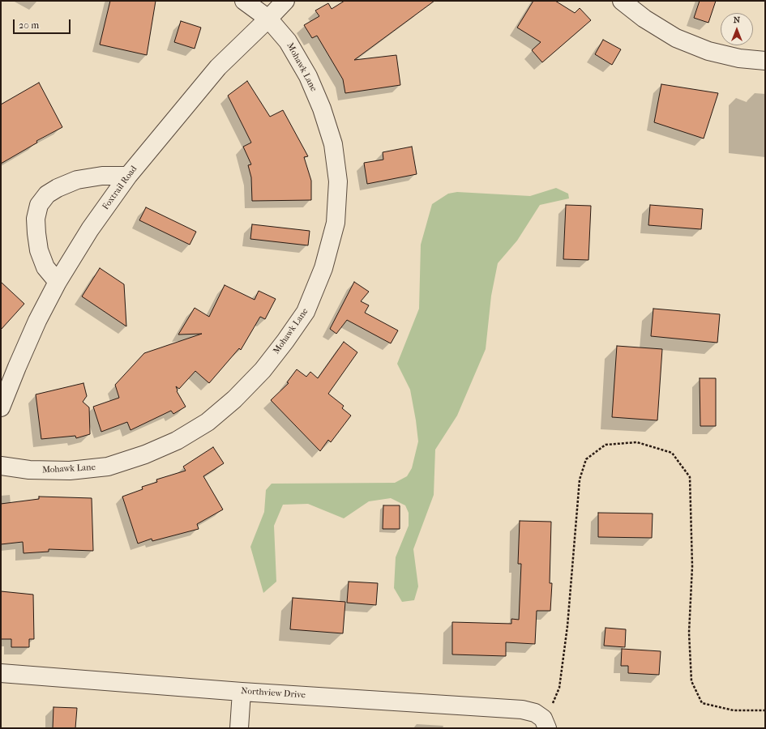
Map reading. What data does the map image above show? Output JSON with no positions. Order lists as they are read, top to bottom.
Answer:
{
  "streets": {
    "street": ["Mohawk Lane", "Foxtrail Road", "Northview Drive"]
  },
  "crossings": [
    ["Mohawk Lane", "Foxtrail Road"]
  ],
  "scale_bar": "20 m",
  "north": "top"
}
